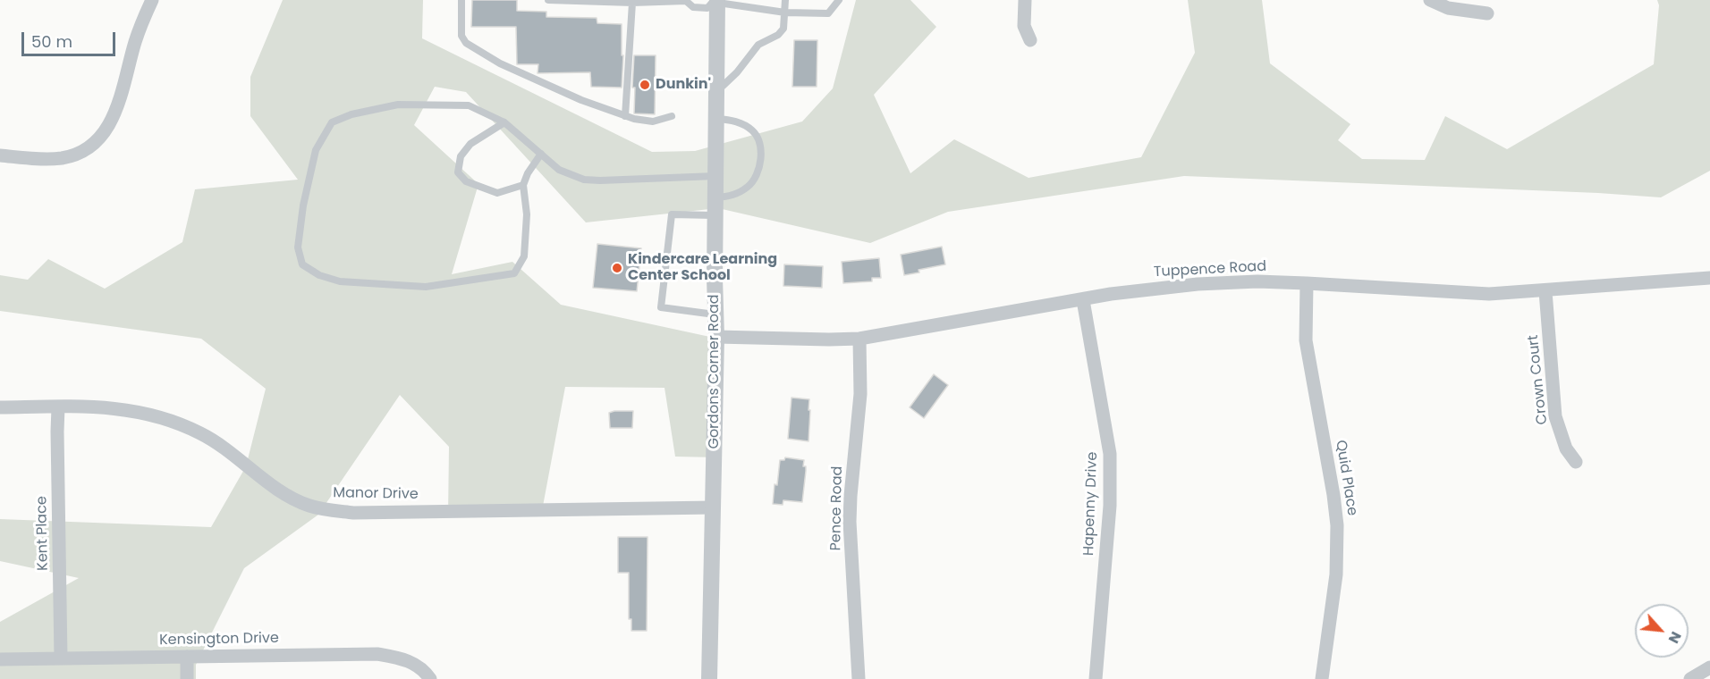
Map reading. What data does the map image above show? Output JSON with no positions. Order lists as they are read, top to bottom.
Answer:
{
  "streets": {
    "street": [
      "Tuppence Road",
      "Gordons Corner Road",
      "Crown Court",
      "Quid Place",
      "Manor Drive",
      "Hapenny Drive",
      "Pence Road",
      "Kent Place",
      "Kensington Drive"
    ]
  },
  "crossings": [
    ["Tuppence Road", "Gordons Corner Road"],
    ["Tuppence Road", "Crown Court"],
    ["Tuppence Road", "Quid Place"],
    ["Tuppence Road", "Hapenny Drive"],
    ["Tuppence Road", "Pence Road"],
    ["Gordons Corner Road", "Manor Drive"],
    ["Manor Drive", "Kent Place"],
    ["Kent Place", "Kensington Drive"]
  ],
  "places": ["Dunkin'", "Kindercare Learning Center School"],
  "scale_bar": "50 m",
  "north": "bottom right"
}
